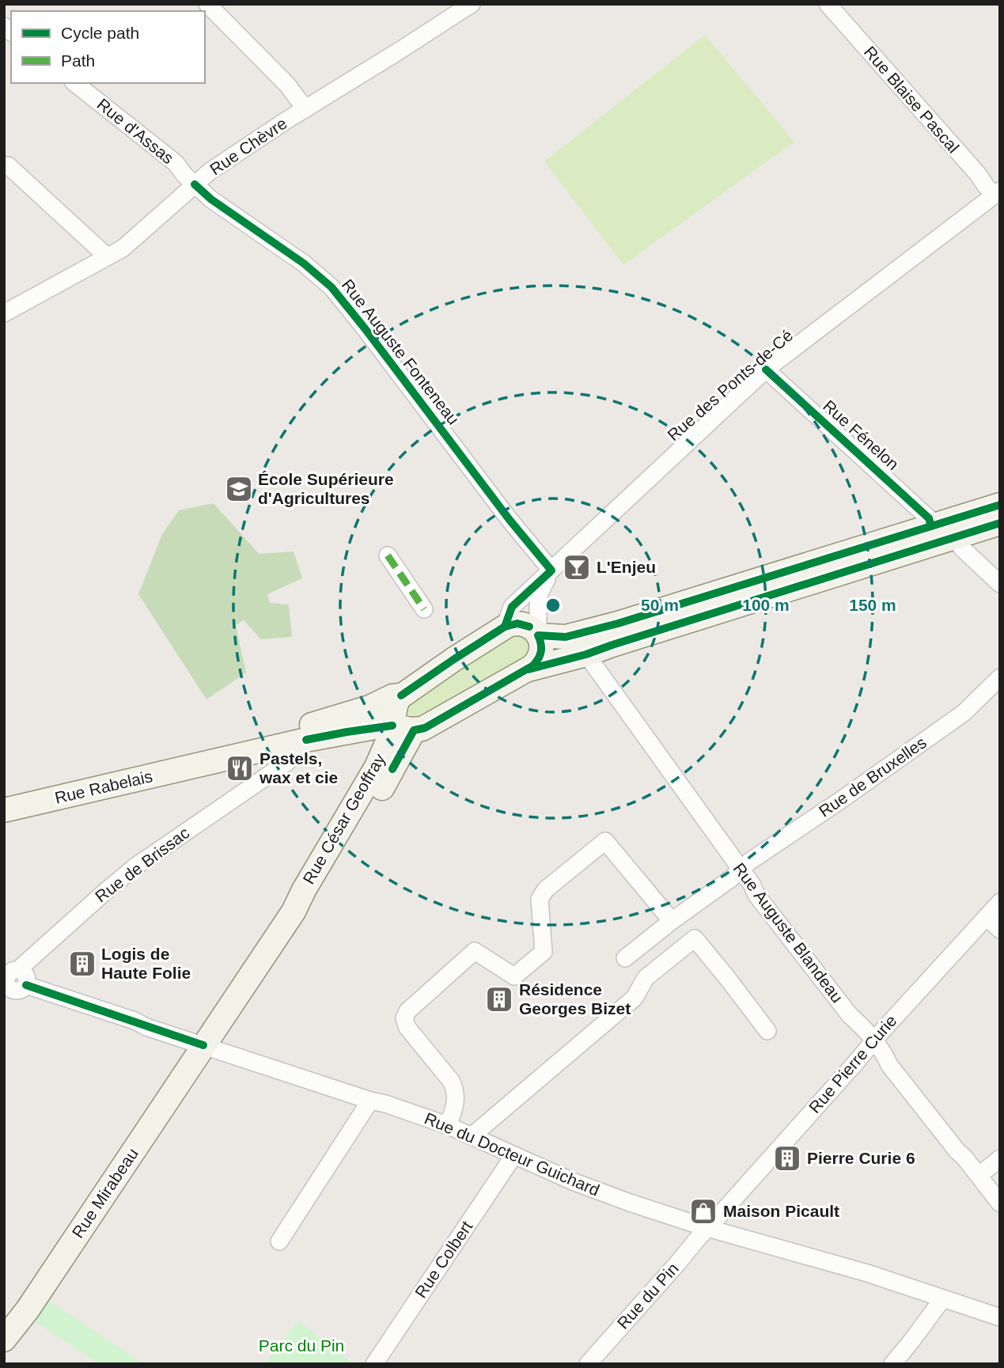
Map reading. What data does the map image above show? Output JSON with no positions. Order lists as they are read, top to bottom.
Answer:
{
  "streets": {
    "street": [
      "Rue Blaise Pascal",
      "Rue d'Assas",
      "Rue Chèvre",
      "Rue Auguste Fonteneau",
      "Rue des Ponts-de-Cé",
      "Rue Fénelon",
      "Rue de Bruxelles",
      "Rue Rabelais",
      "Rue César Geoffray",
      "Rue de Brissac",
      "Rue Auguste Blandeau",
      "Rue Pierre Curie",
      "Rue du Docteur Guichard",
      "Rue Mirabeau",
      "Rue Colbert",
      "Rue du Pin"
    ]
  },
  "crossings": [
    ["Rue Blaise Pascal", "Rue des Ponts-de-Cé"],
    ["Rue d'Assas", "Rue Chèvre"],
    ["Rue d'Assas", "Rue Auguste Fonteneau"],
    ["Rue Chèvre", "Rue Auguste Fonteneau"],
    ["Rue Auguste Fonteneau", "Rue des Ponts-de-Cé"],
    ["Rue des Ponts-de-Cé", "Rue Fénelon"],
    ["Rue des Ponts-de-Cé", "Rue Rabelais"],
    ["Rue de Bruxelles", "Rue Auguste Blandeau"],
    ["Rue Rabelais", "Rue César Geoffray"],
    ["Rue Rabelais", "Rue de Brissac"],
    ["Rue Rabelais", "Rue Auguste Blandeau"],
    ["Rue César Geoffray", "Rue du Docteur Guichard"],
    ["Rue César Geoffray", "Rue Mirabeau"],
    ["Rue de Brissac", "Rue du Docteur Guichard"],
    ["Rue Auguste Blandeau", "Rue Pierre Curie"],
    ["Rue Pierre Curie", "Rue du Docteur Guichard"],
    ["Rue Pierre Curie", "Rue du Pin"],
    ["Rue du Docteur Guichard", "Rue Mirabeau"],
    ["Rue du Docteur Guichard", "Rue Colbert"],
    ["Rue du Docteur Guichard", "Rue du Pin"]
  ],
  "parks": ["Parc du Pin"],
  "places": {
    "school or university": ["École Supérieure d'Agricultures"],
    "bar": ["L'Enjeu"],
    "restaurant": ["Pastels, wax et cie"],
    "building": ["Logis de Haute Folie", "Résidence Georges Bizet", "Pierre Curie 6"],
    "shop": ["Maison Picault"]
  },
  "legend": ["Cycle path", "Path"],
  "rings": ["50 m", "100 m", "150 m"]
}
